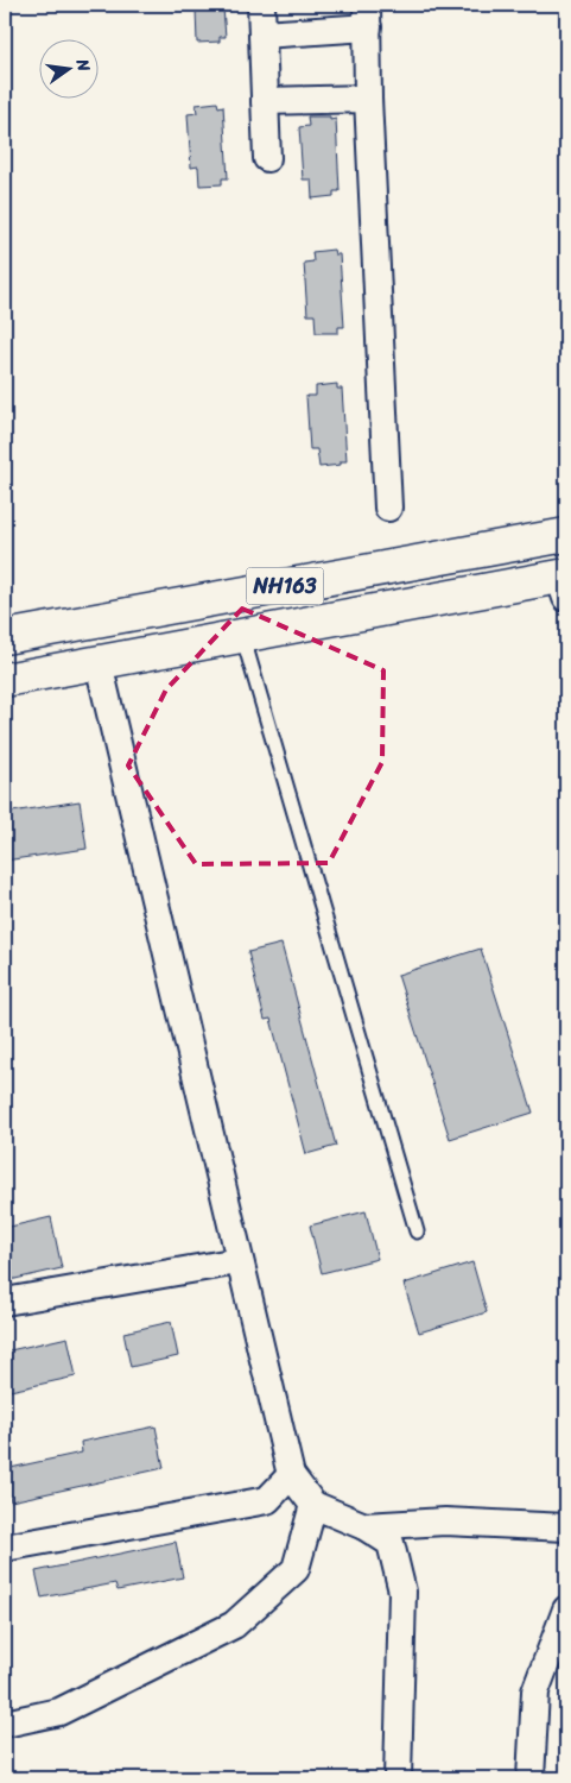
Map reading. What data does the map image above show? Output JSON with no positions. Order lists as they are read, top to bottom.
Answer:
{
  "streets": {
    "highway": ["NH163"]
  },
  "north": "right"
}
